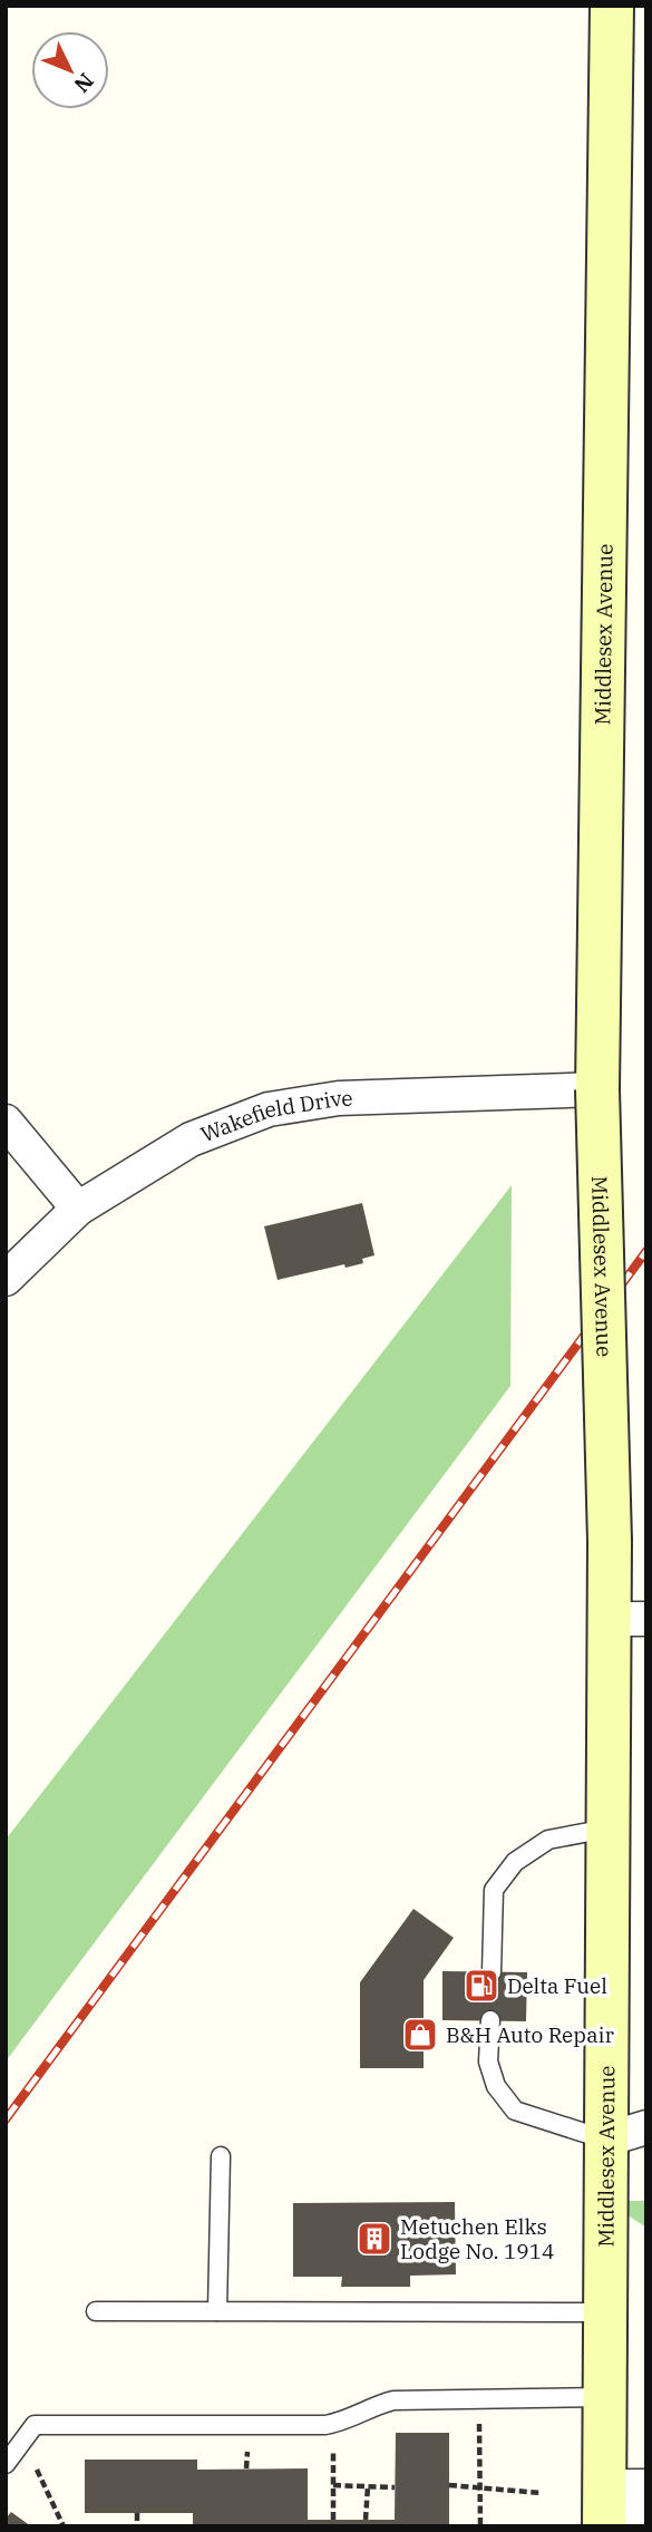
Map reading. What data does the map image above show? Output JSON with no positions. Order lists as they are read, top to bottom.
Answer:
{
  "streets": {
    "main road": ["Middlesex Avenue"],
    "street": ["Wakefield Drive"]
  },
  "crossings": [
    ["Middlesex Avenue", "Wakefield Drive"]
  ],
  "places": {
    "fuel station": ["Delta Fuel"],
    "shop": ["B&H Auto Repair"],
    "building": ["Metuchen Elks Lodge No. 1914"]
  },
  "north": "bottom right"
}
